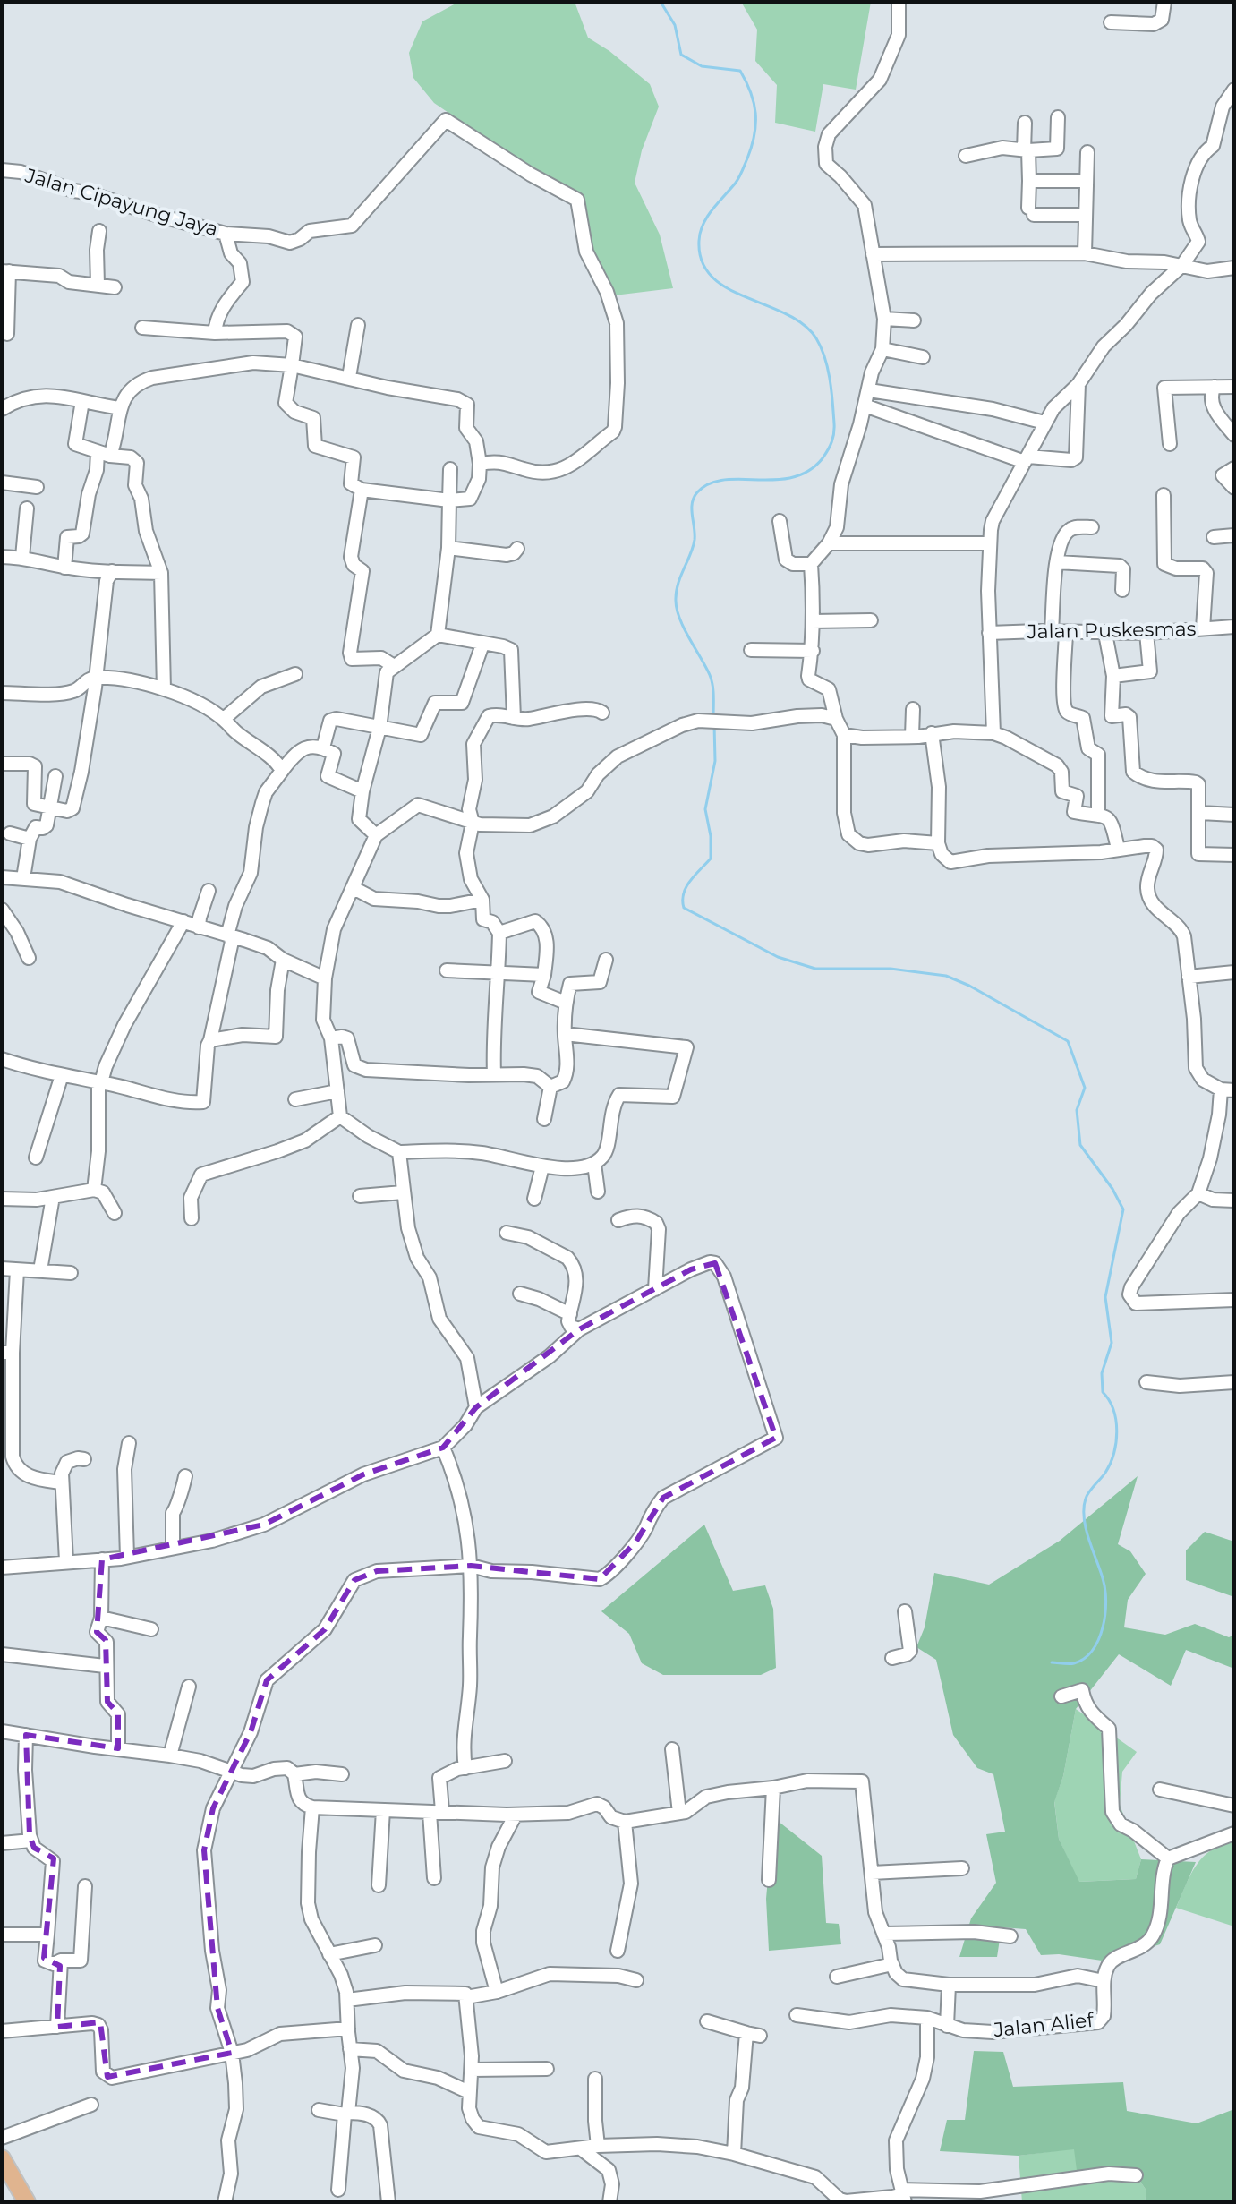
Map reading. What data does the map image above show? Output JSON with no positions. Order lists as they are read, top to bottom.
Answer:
{
  "streets": {
    "street": ["Jalan Cipayung Jaya", "Jalan Puskesmas", "Jalan Alief"]
  }
}
